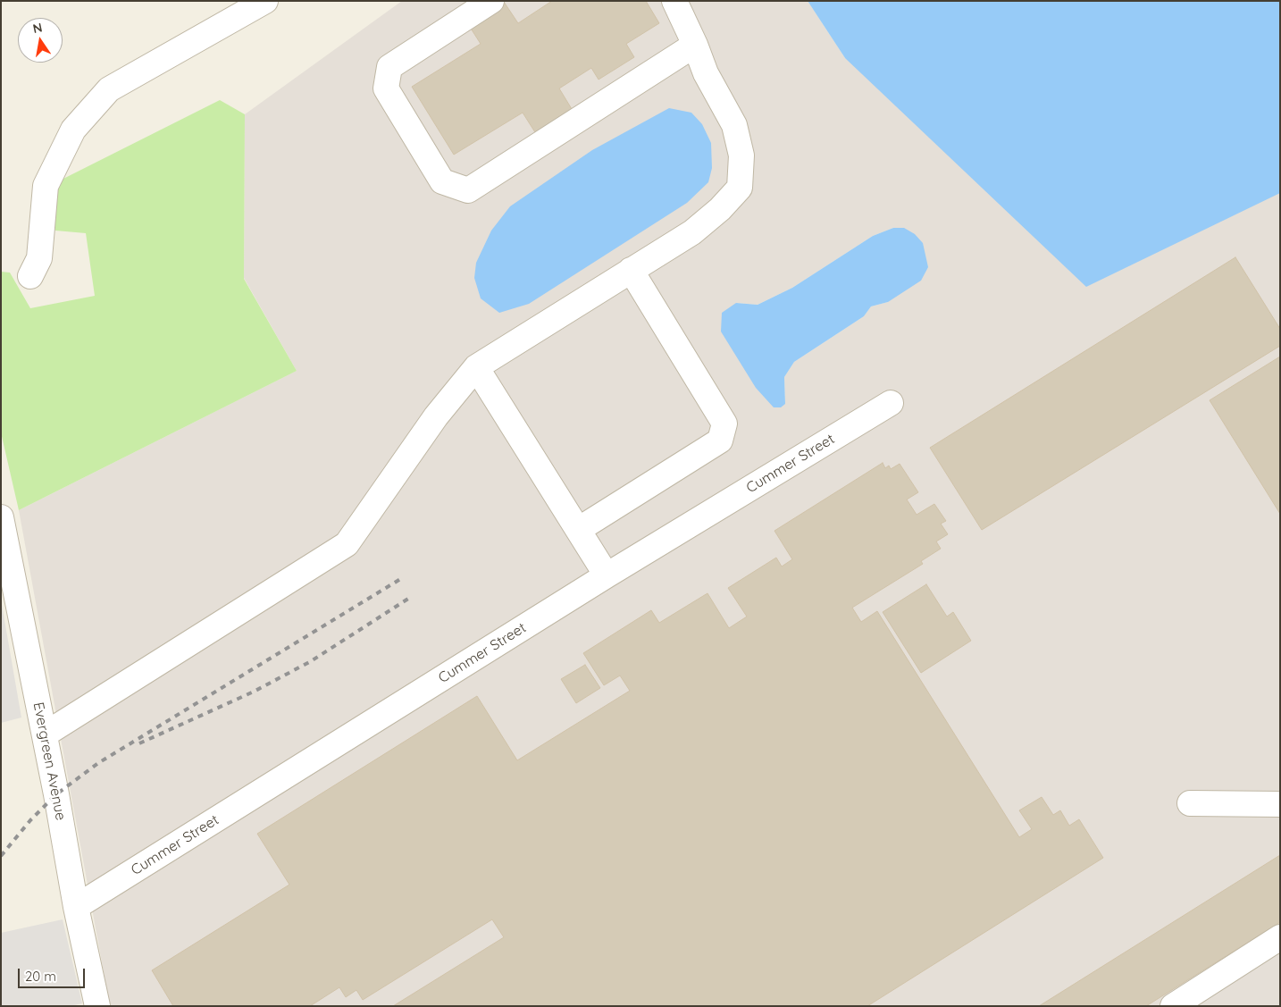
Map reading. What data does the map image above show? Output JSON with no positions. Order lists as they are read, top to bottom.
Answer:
{
  "streets": {
    "street": ["Cummer Street", "Evergreen Avenue"]
  },
  "crossings": [
    ["Cummer Street", "Evergreen Avenue"]
  ],
  "scale_bar": "20 m",
  "north": "top"
}
